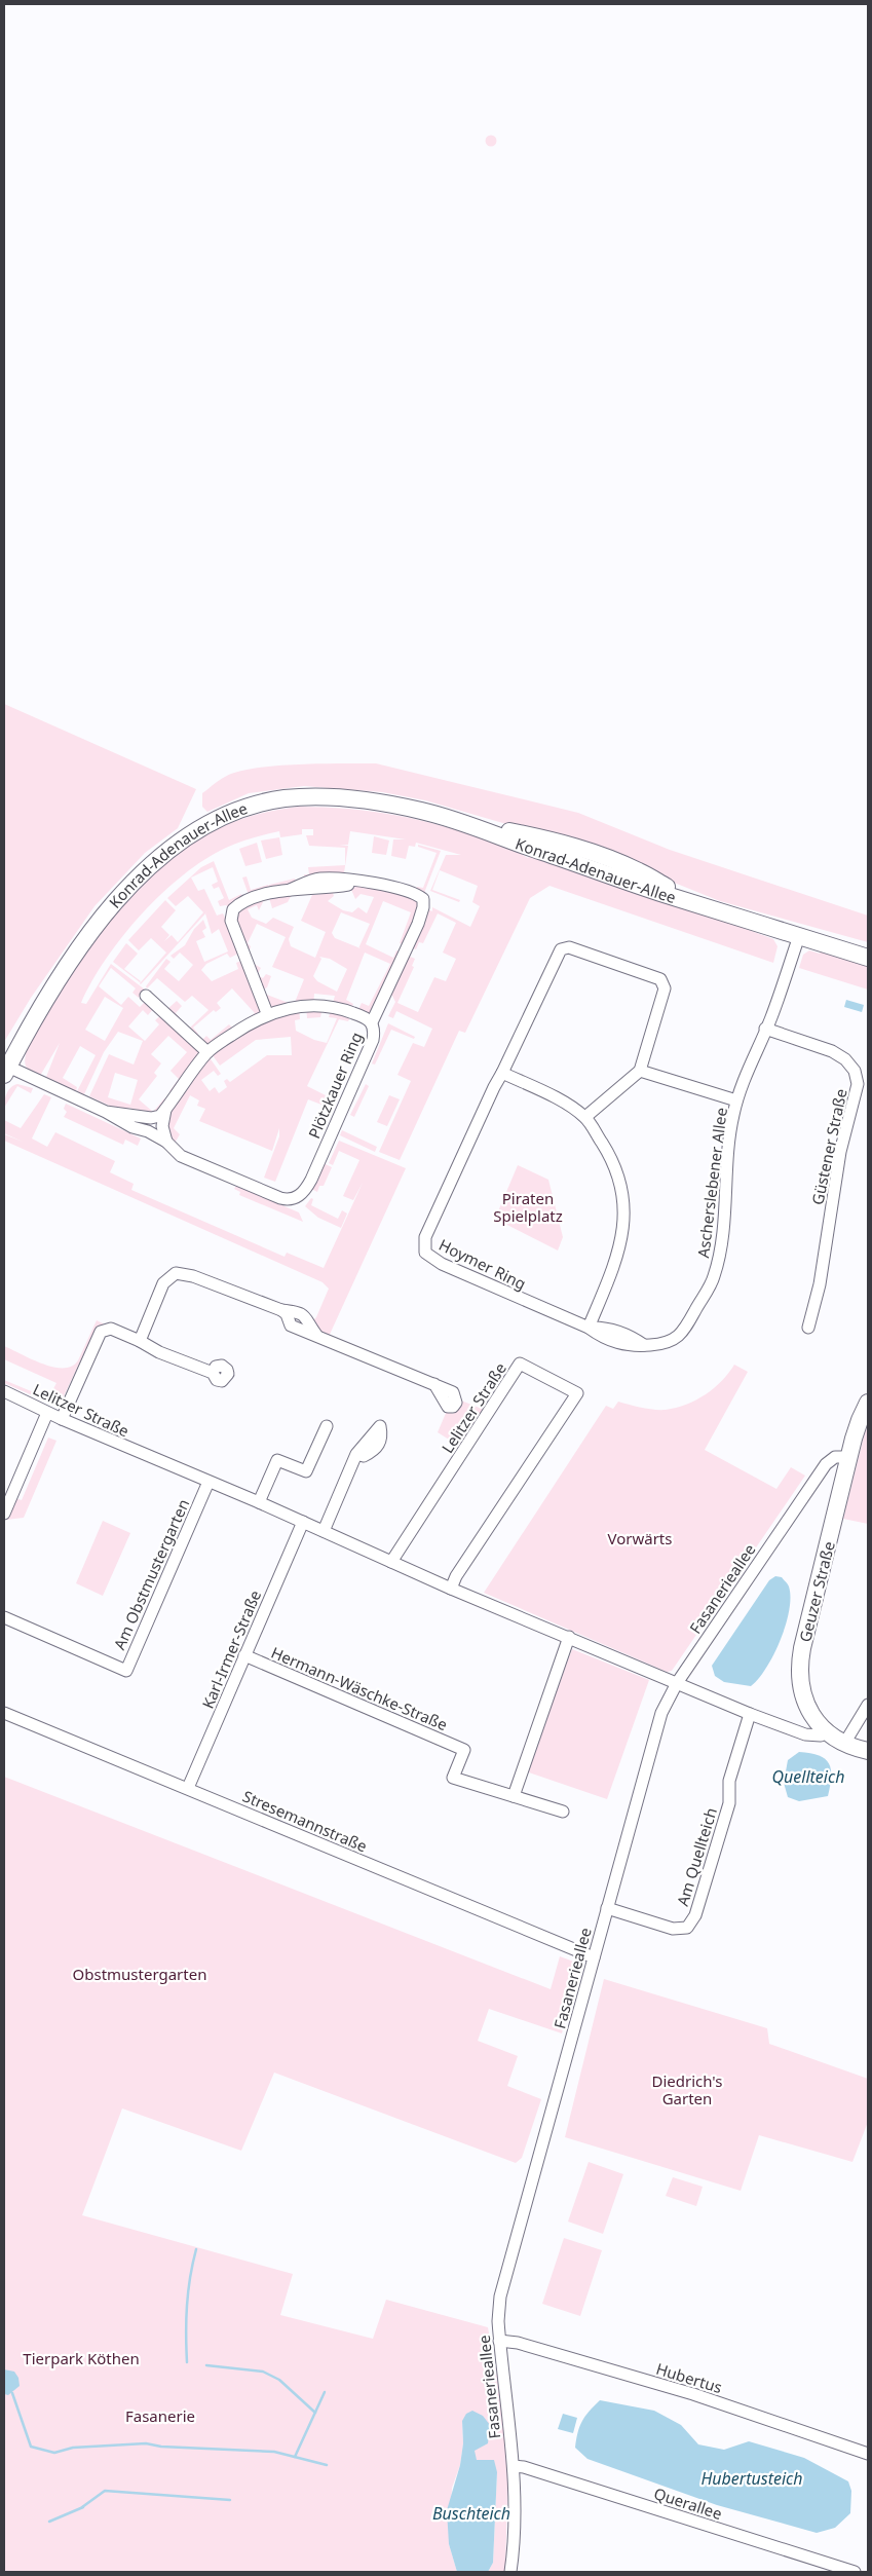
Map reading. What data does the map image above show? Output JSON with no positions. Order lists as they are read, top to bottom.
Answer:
{
  "streets": {
    "main road": ["Konrad-Adenauer-Allee", "Geuzer Straße"],
    "street": [
      "Plötzkauer Ring",
      "Güstener Straße",
      "Ascherslebener Allee",
      "Hoymer Ring",
      "Lelitzer Straße",
      "Am Obstmustergarten",
      "Fasanerieallee",
      "Karl-Irmer-Straße",
      "Hermann-Wäschke-Straße",
      "Stresemannstraße",
      "Am Quellteich",
      "Hubertus",
      "Querallee"
    ]
  },
  "crossings": [
    ["Konrad-Adenauer-Allee", "Plötzkauer Ring"],
    ["Konrad-Adenauer-Allee", "Ascherslebener Allee"],
    ["Güstener Straße", "Ascherslebener Allee"],
    ["Ascherslebener Allee", "Hoymer Ring"],
    ["Lelitzer Straße", "Am Obstmustergarten"],
    ["Lelitzer Straße", "Fasanerieallee"],
    ["Lelitzer Straße", "Geuzer Straße"],
    ["Lelitzer Straße", "Karl-Irmer-Straße"],
    ["Lelitzer Straße", "Am Quellteich"],
    ["Fasanerieallee", "Geuzer Straße"],
    ["Fasanerieallee", "Stresemannstraße"],
    ["Fasanerieallee", "Am Quellteich"],
    ["Fasanerieallee", "Hubertus"],
    ["Fasanerieallee", "Querallee"],
    ["Karl-Irmer-Straße", "Hermann-Wäschke-Straße"],
    ["Karl-Irmer-Straße", "Stresemannstraße"]
  ],
  "water": ["Quellteich", "Hubertusteich", "Buschteich"],
  "parks": [
    "Piraten Spielplatz",
    "Vorwärts",
    "Obstmustergarten",
    "Diedrich's Garten",
    "Tierpark Köthen",
    "Fasanerie"
  ]
}
